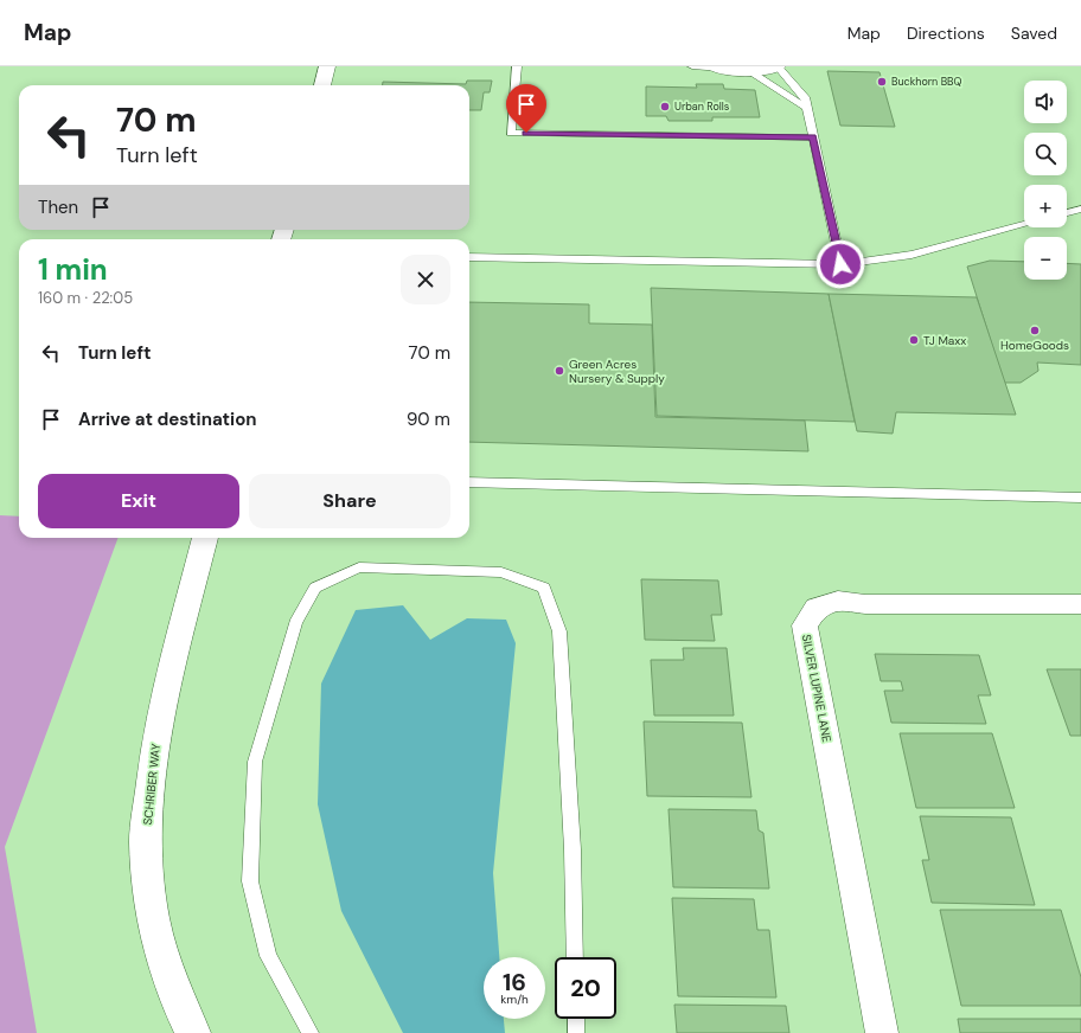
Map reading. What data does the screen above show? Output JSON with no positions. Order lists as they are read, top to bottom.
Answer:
{
  "streets": {
    "street": ["SILVER LUPINE LANE", "SCHRIBER WAY"]
  },
  "places": [
    "Buckhorn BBQ",
    "Urban Rolls",
    "HomeGoods",
    "TJ Maxx",
    "Green Acres Nursery & Supply"
  ],
  "page": {
    "header": "Map",
    "nav": ["Map", "Directions", "Saved"],
    "map_buttons": ["+", "−"],
    "turn": ["70 m", "Turn left"],
    "then": "Then",
    "heading": ["1 min", "160 m · 22:05"],
    "list": [
      {
        "name": "Turn left",
        "value": "70 m"
      },
      {
        "name": "Arrive at destination",
        "value": "90 m"
      }
    ],
    "buttons": ["Exit", "Share"],
    "speed": "16 km/h",
    "limit": "20"
  }
}
